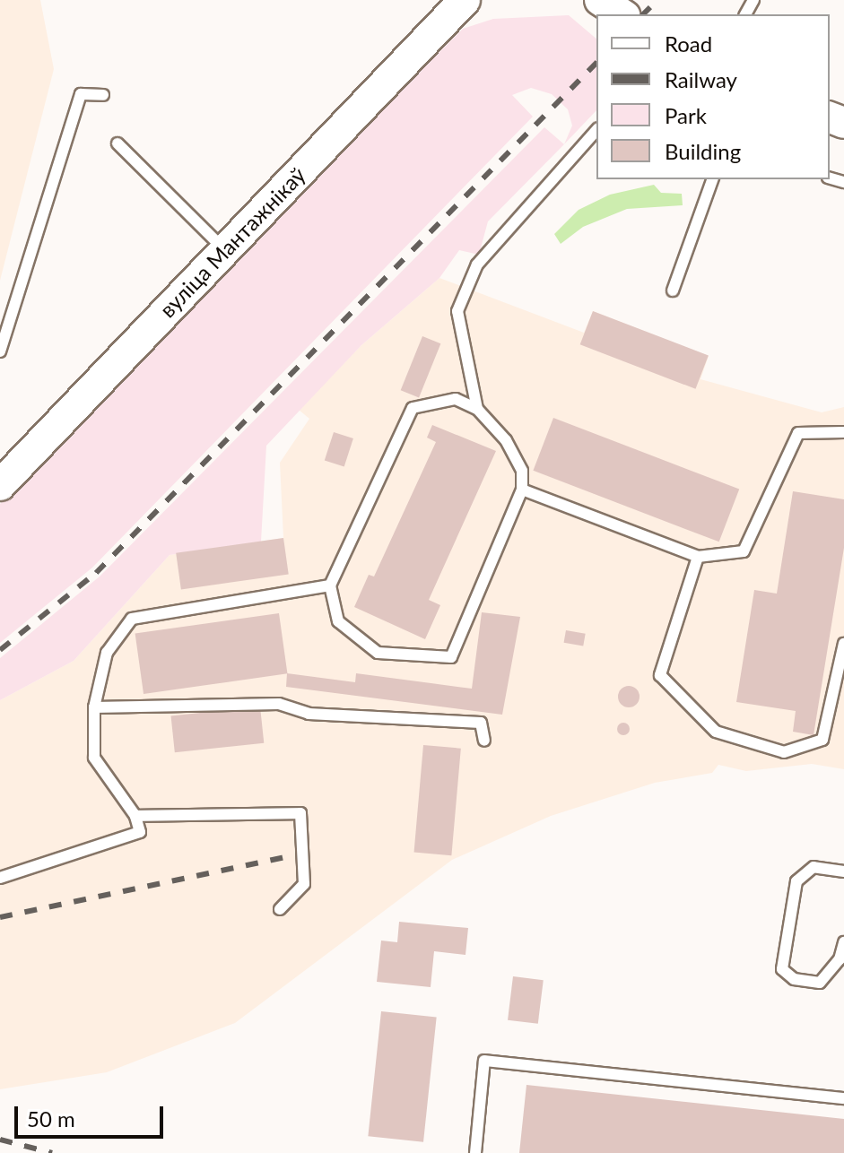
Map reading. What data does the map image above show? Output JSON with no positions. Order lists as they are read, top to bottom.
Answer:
{
  "streets": {
    "main road": ["вуліца Мантажнікаў"]
  },
  "legend": [
    "Road",
    "Railway",
    "Park",
    "Building"
  ],
  "scale_bar": "50 m"
}
